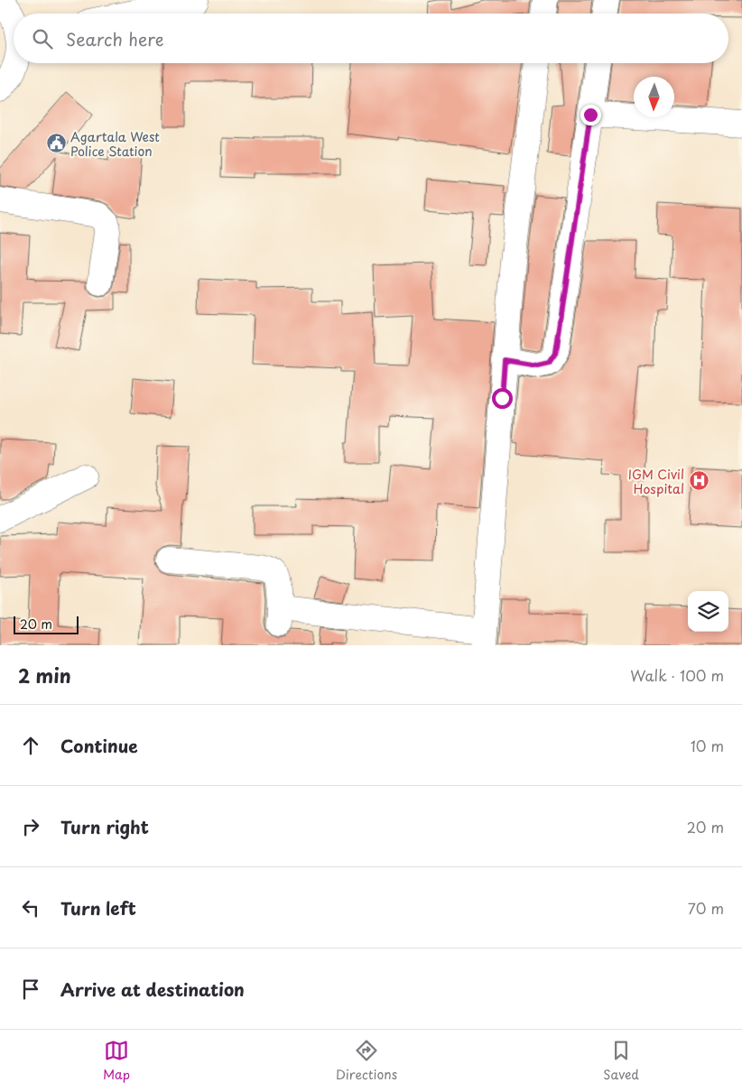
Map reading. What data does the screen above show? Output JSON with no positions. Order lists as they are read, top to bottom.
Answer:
{
  "places": {
    "public building": ["Agartala West Police Station"],
    "hospital": ["IGM Civil Hospital"]
  },
  "scale_bar": "20 m",
  "north": "bottom",
  "page": {
    "search": "Search here",
    "scale": "20 m",
    "heading": ["2 min", "Walk · 100 m"],
    "list": [
      ["Continue", "10 m"],
      ["Turn right", "20 m"],
      ["Turn left", "70 m"],
      "Arrive at destination"
    ],
    "nav": ["Map", "Directions", "Saved"]
  }
}
